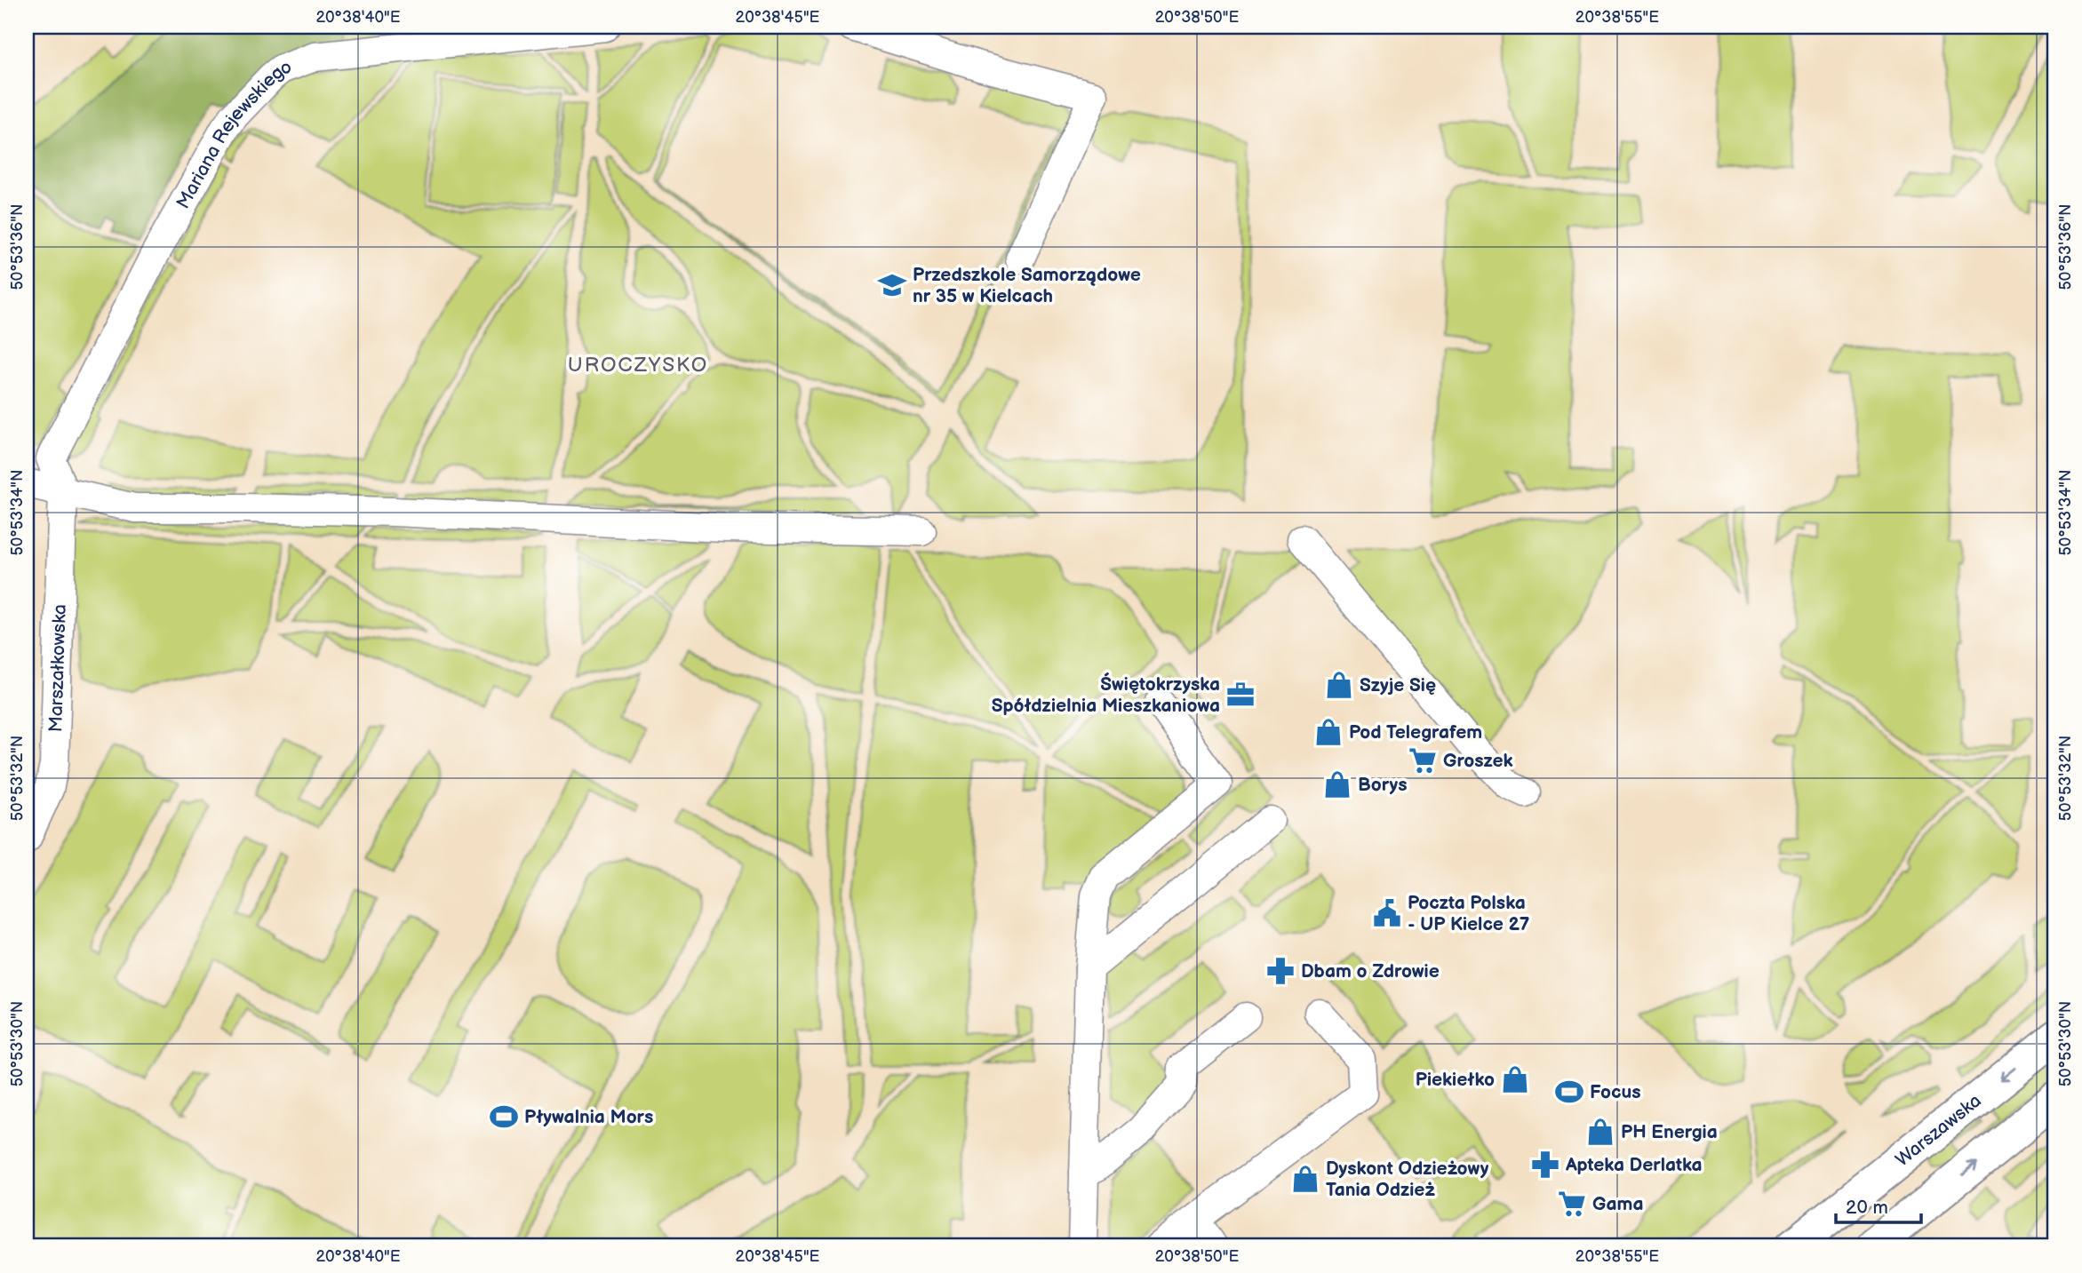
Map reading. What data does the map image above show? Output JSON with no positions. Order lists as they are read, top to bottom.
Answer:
{
  "streets": {
    "main road": ["Warszawska"],
    "street": ["Mariana Rejewskiego", "Marszałkowska"]
  },
  "crossings": [
    ["Mariana Rejewskiego", "Marszałkowska"]
  ],
  "districts": ["UROCZYSKO"],
  "places": {
    "school or university": ["Przedszkole Samorządowe nr 35 w Kielcach"],
    "shop": [
      "Szyje Się",
      "Pod Telegrafem",
      "Borys",
      "Piekiełko",
      "PH Energia",
      "Dyskont Odzieżowy Tania Odzież"
    ],
    "office": ["Świętokrzyska Spółdzielnia Mieszkaniowa"],
    "supermarket": ["Groszek", "Gama"],
    "public building": ["Poczta Polska - UP Kielce 27"],
    "pharmacy": ["Dbam o Zdrowie", "Apteka Derlatka"],
    "sports": ["Focus", "Pływalnia Mors"]
  },
  "scale_bar": "20 m",
  "coordinates": [
    "20°38'40\"E",
    "20°38'45\"E",
    "20°38'50\"E",
    "20°38'55\"E",
    "50°53'36\"N",
    "50°53'34\"N",
    "50°53'32\"N",
    "50°53'30\"N"
  ]
}
